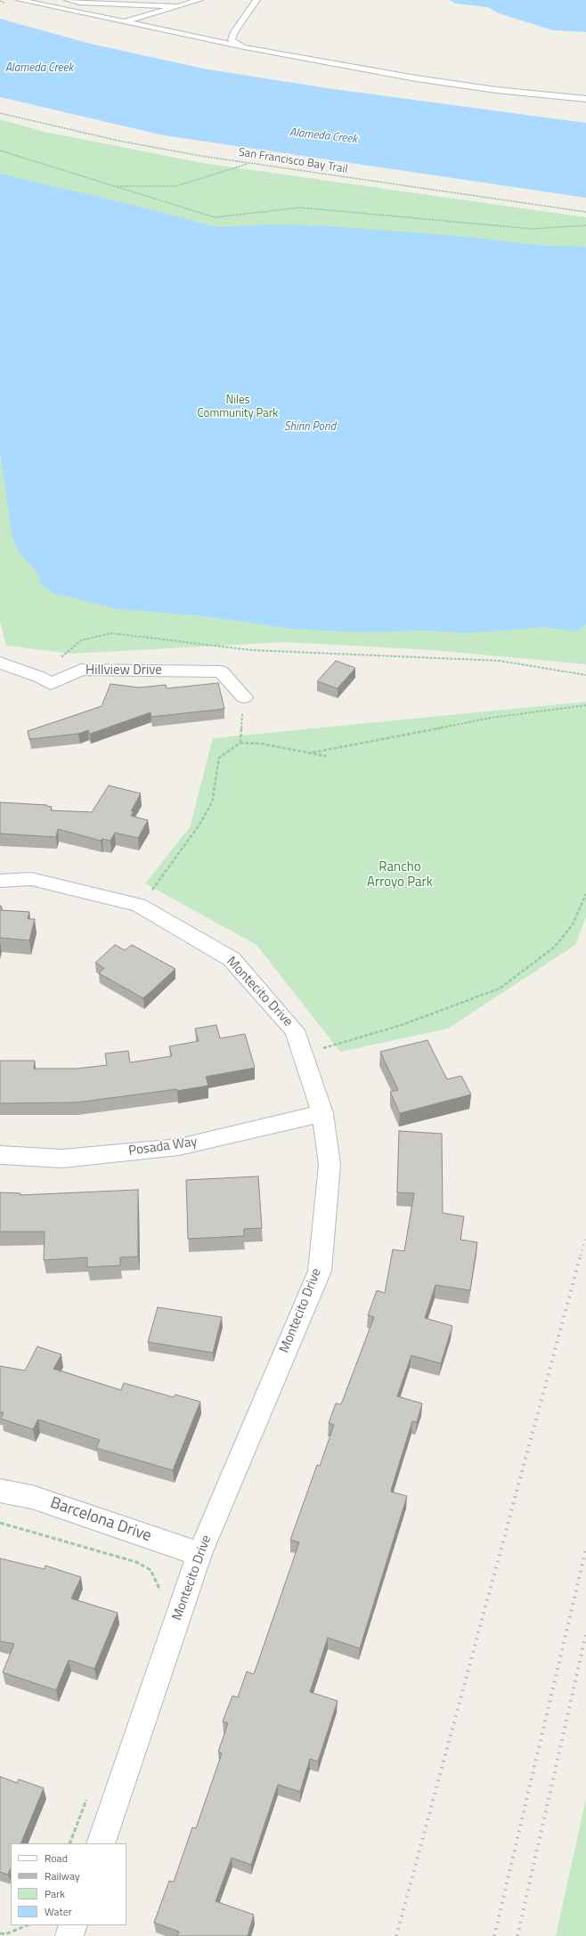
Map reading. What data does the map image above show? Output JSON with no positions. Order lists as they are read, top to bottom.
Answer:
{
  "streets": {
    "street": [
      "Hillview Drive",
      "Montecito Drive",
      "Posada Way",
      "Barcelona Drive"
    ],
    "path": ["San Francisco Bay Trail"]
  },
  "crossings": [
    ["Montecito Drive", "Posada Way"],
    ["Montecito Drive", "Barcelona Drive"]
  ],
  "water": ["Alameda Creek", "Shinn Pond"],
  "parks": ["Niles Community Park", "Rancho Arroyo Park"],
  "legend": [
    "Road",
    "Railway",
    "Park",
    "Water"
  ]
}
